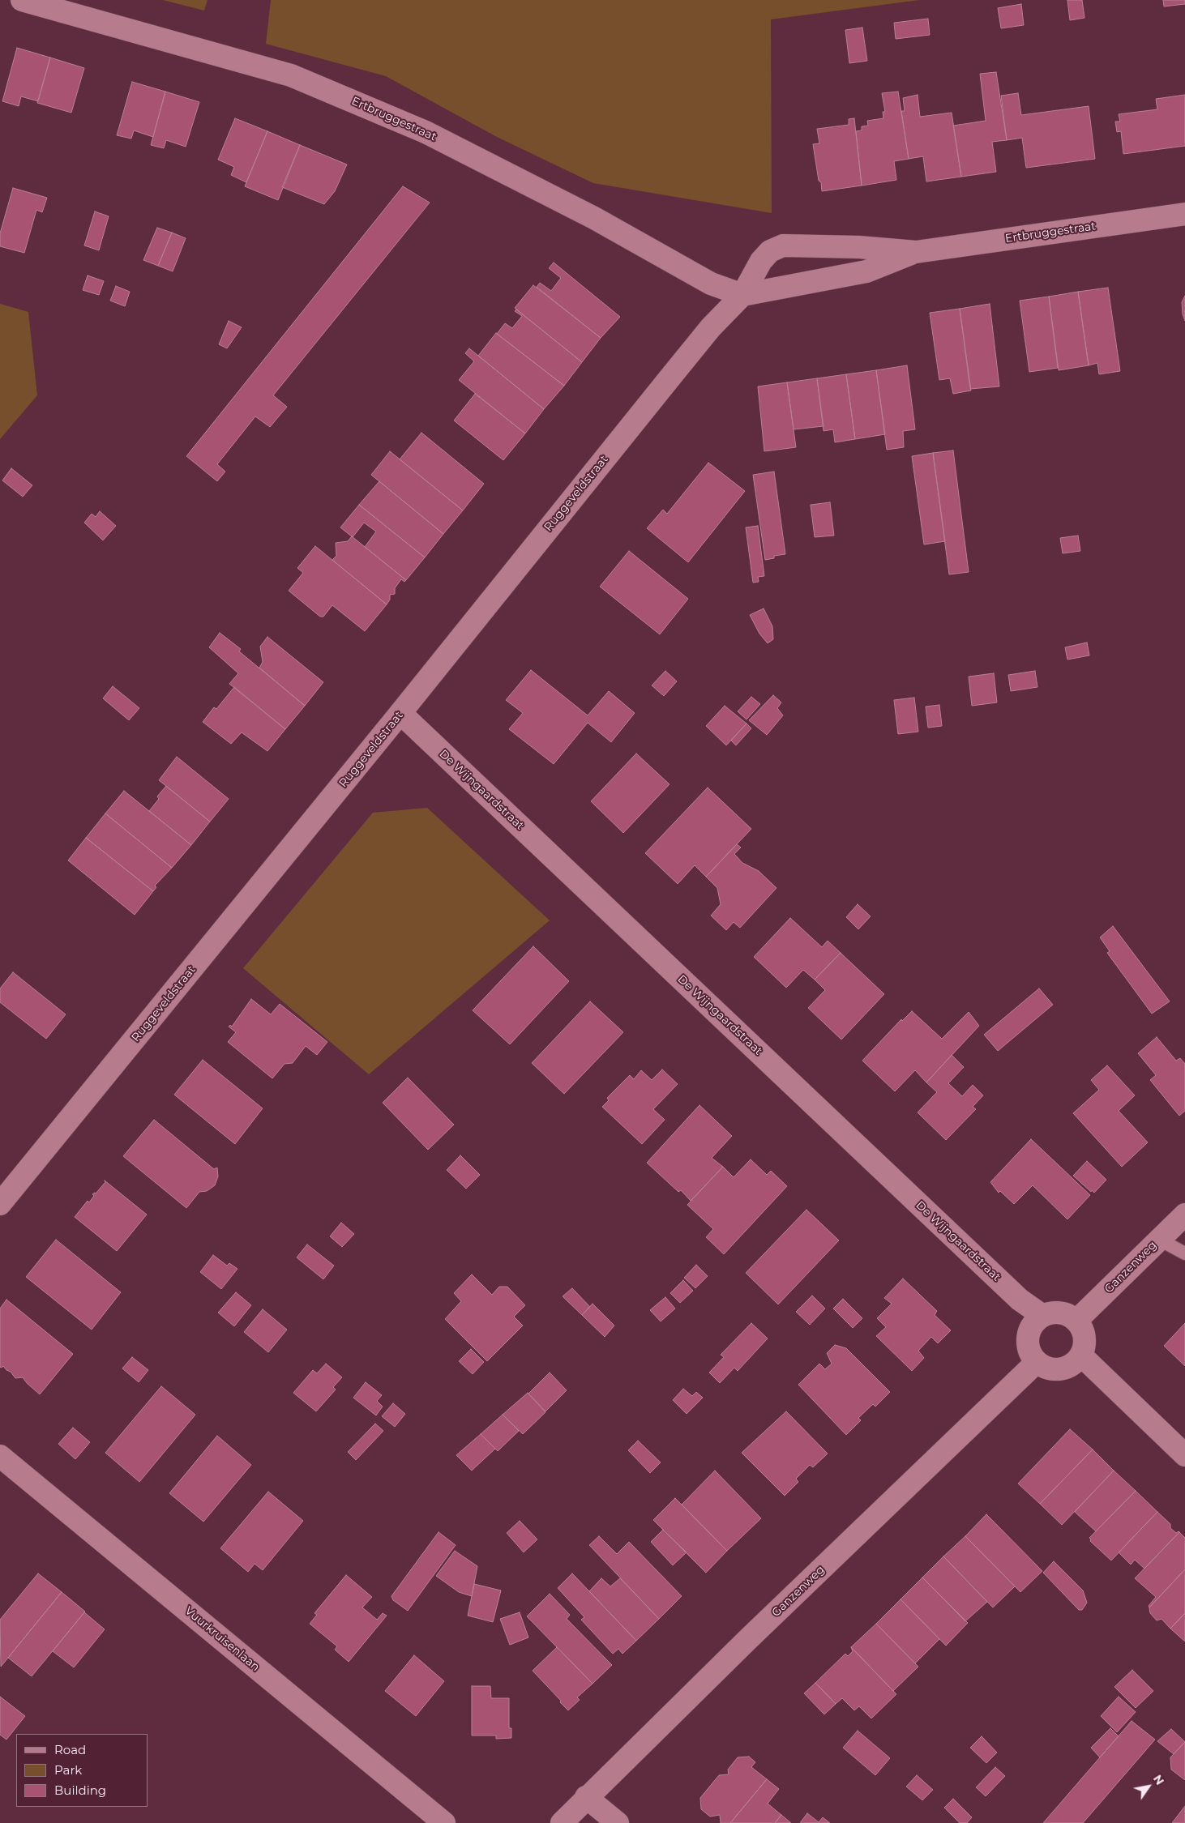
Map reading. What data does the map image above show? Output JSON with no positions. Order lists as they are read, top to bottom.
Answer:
{
  "streets": {
    "street": [
      "Ertbruggestraat",
      "Ruggeveldstraat",
      "De Wijngaardstraat",
      "Ganzenweg",
      "Vuurkruisenlaan"
    ]
  },
  "crossings": [
    ["Ertbruggestraat", "Ruggeveldstraat"],
    ["Ruggeveldstraat", "De Wijngaardstraat"],
    ["De Wijngaardstraat", "Ganzenweg"]
  ],
  "legend": ["Road", "Park", "Building"],
  "north": "top right"
}
